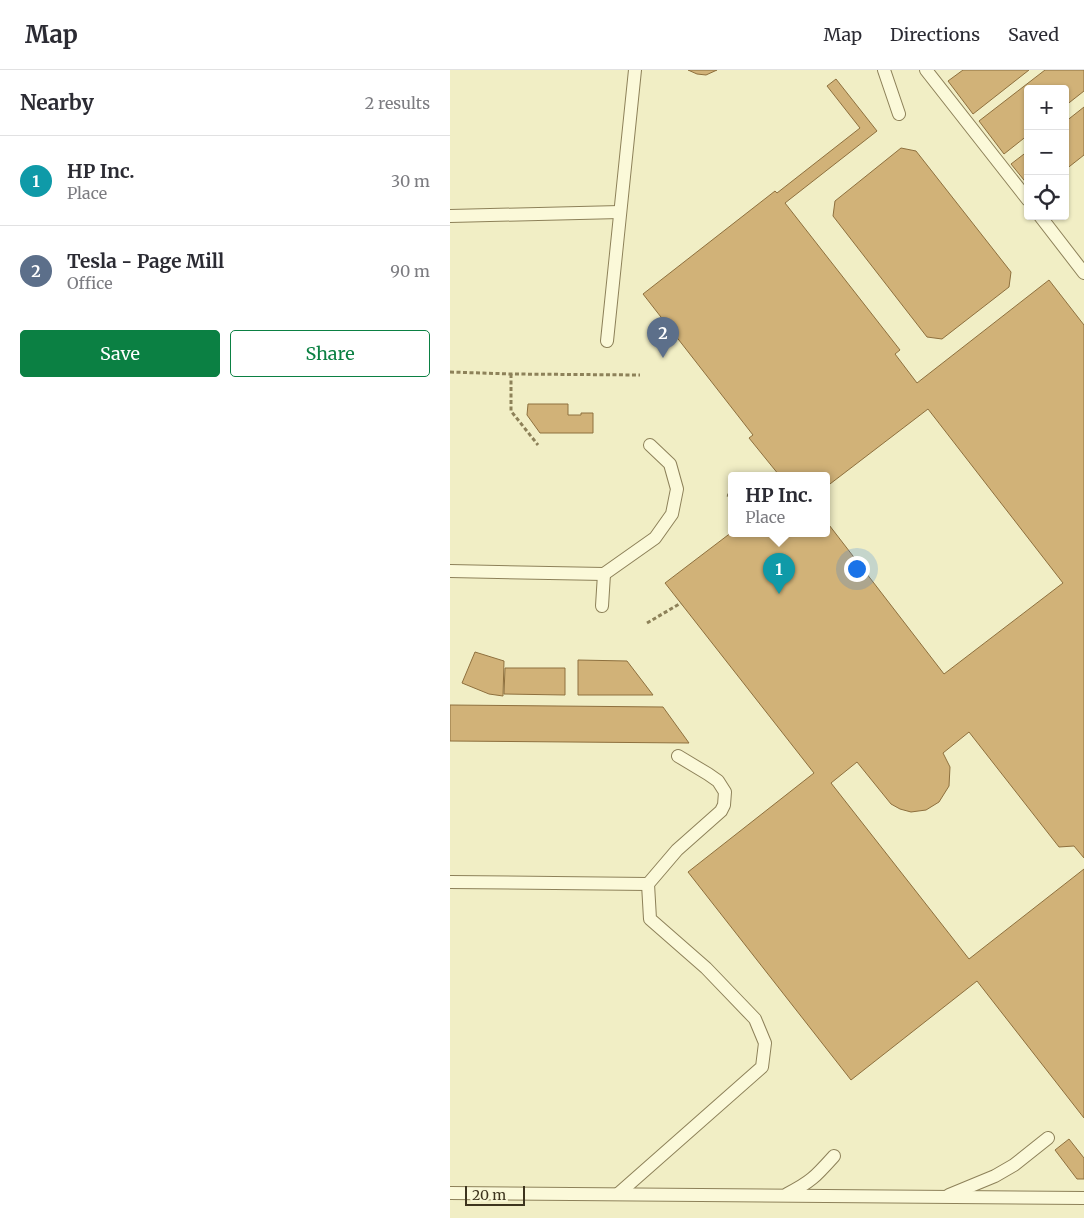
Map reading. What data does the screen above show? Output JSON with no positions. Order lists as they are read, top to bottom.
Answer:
{
  "scale_bar": "20 m",
  "page": {
    "header": "Map",
    "nav": ["Map", "Directions", "Saved"],
    "heading": ["Nearby", "2 results"],
    "map_buttons": ["+", "−"],
    "list": [
      {
        "mark": "1",
        "name": "HP Inc.",
        "note": "Place",
        "value": "30 m"
      },
      {
        "mark": "2",
        "name": "Tesla - Page Mill",
        "note": "Office",
        "value": "90 m"
      }
    ],
    "buttons": ["Save", "Share"],
    "pins": ["2", "1"],
    "popup": ["HP Inc.", "Place"],
    "scale": "20 m"
  }
}
